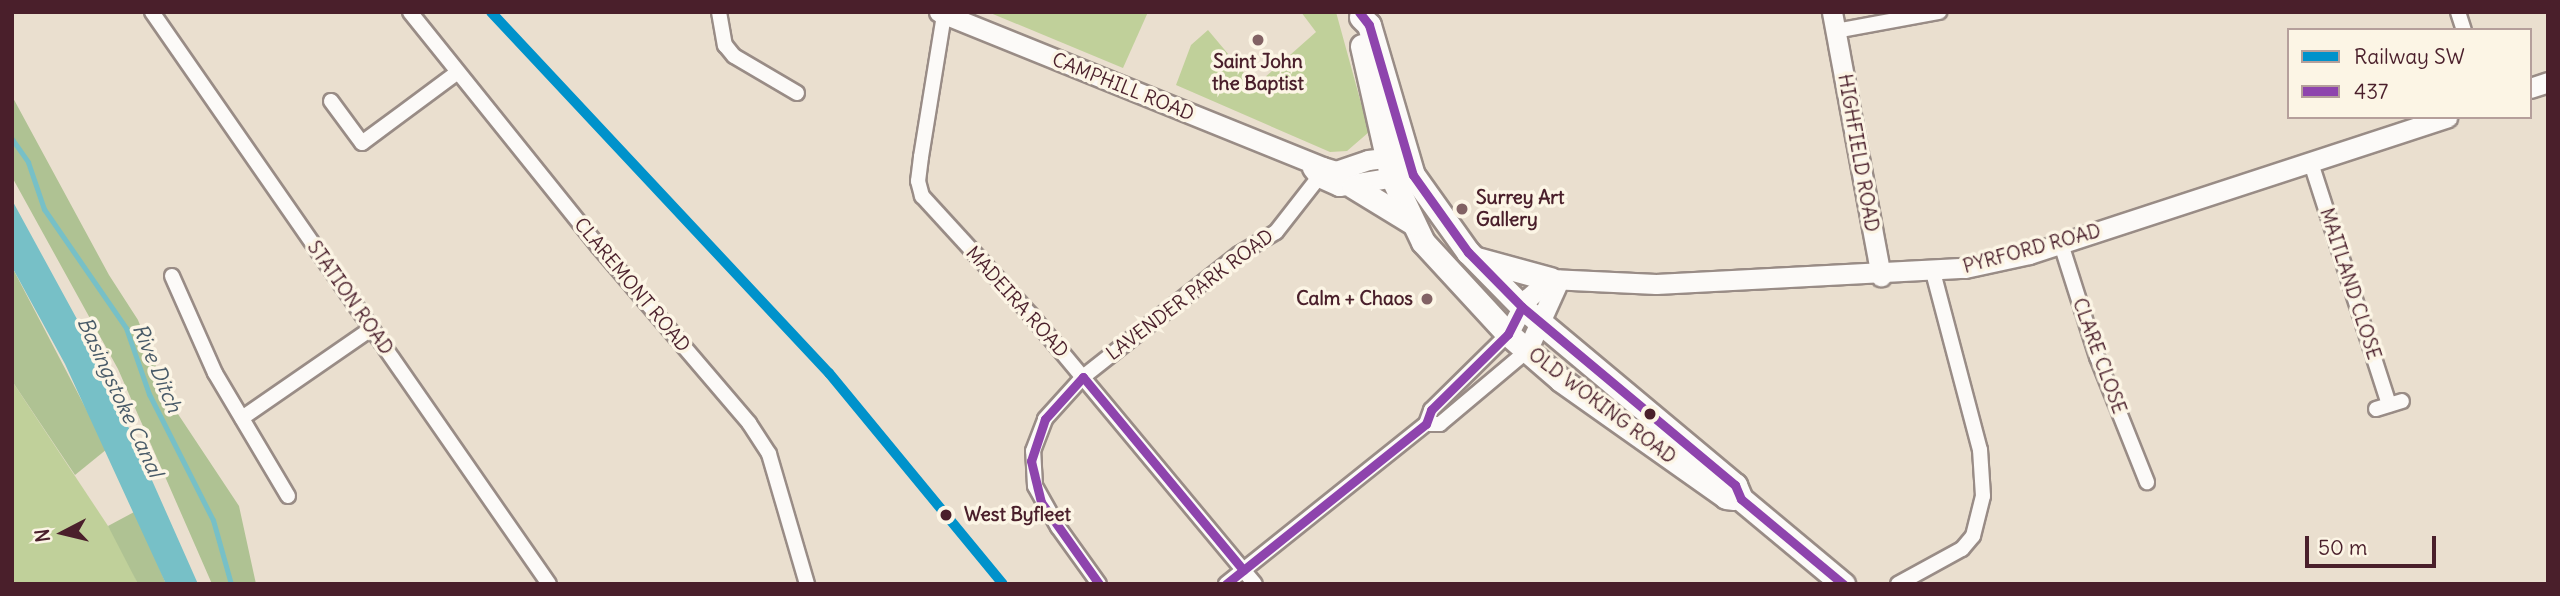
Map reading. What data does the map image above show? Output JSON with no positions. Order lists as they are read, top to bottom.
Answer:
{
  "streets": {
    "main road": ["OLD WOKING ROAD"],
    "street": [
      "CAMPHILL ROAD",
      "HIGHFIELD ROAD",
      "PYRFORD ROAD",
      "MAITLAND CLOSE",
      "CLAREMONT ROAD",
      "LAVENDER PARK ROAD",
      "STATION ROAD",
      "MADEIRA ROAD",
      "CLARE CLOSE"
    ]
  },
  "crossings": [
    ["CAMPHILL ROAD", "LAVENDER PARK ROAD"],
    ["CAMPHILL ROAD", "MADEIRA ROAD"],
    ["CAMPHILL ROAD", "OLD WOKING ROAD"],
    ["HIGHFIELD ROAD", "PYRFORD ROAD"],
    ["PYRFORD ROAD", "MAITLAND CLOSE"],
    ["PYRFORD ROAD", "CLARE CLOSE"],
    ["LAVENDER PARK ROAD", "MADEIRA ROAD"]
  ],
  "water": ["Rive Ditch", "Basingstoke Canal"],
  "places": [
    "Saint John the Baptist",
    "Surrey Art Gallery",
    "Calm + Chaos",
    "West Byfleet"
  ],
  "lines": ["rail line SW", "transit line 437"],
  "legend": ["Railway SW", "437"],
  "scale_bar": "50 m",
  "north": "left"
}
